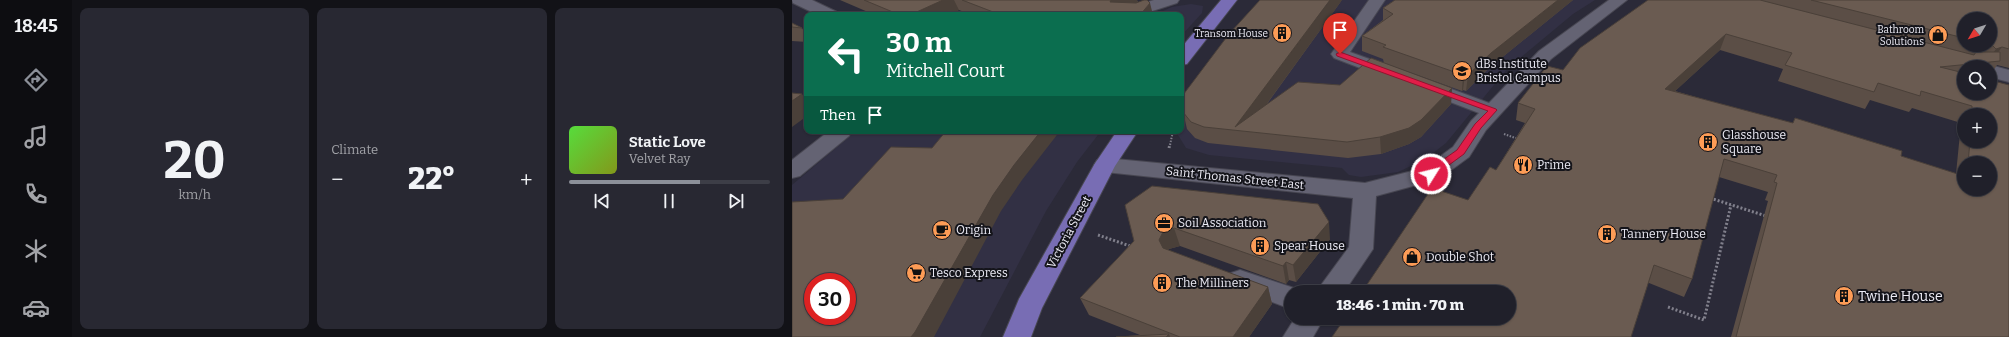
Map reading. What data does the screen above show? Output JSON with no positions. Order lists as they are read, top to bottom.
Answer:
{
  "streets": {
    "main road": ["Victoria Street"],
    "street": ["Saint Thomas Street East"]
  },
  "crossings": [
    ["Saint Thomas Street East", "Victoria Street"]
  ],
  "places": {
    "building": [
      "Transom House",
      "Glasshouse Square",
      "Tannery House",
      "Spear House",
      "The Milliners",
      "Twine House"
    ],
    "shop": ["Bathroom Solutions", "Double Shot"],
    "school or university": ["dBs Institute Bristol Campus"],
    "restaurant": ["Prime"],
    "office": ["Soil Association"],
    "cafe": ["Origin"],
    "supermarket": ["Tesco Express"]
  },
  "north": "bottom left",
  "page": {
    "tabs": "18:45",
    "tile": [
      ["20", "km/h"],
      "Climate"
    ],
    "map_buttons": ["+", "−"],
    "turn": ["30 m", "Mitchell Court"],
    "then": "Then",
    "song": ["Static Love", "Velvet Ray"],
    "heat": ["−", "22°", "+"],
    "limit": "30",
    "trip": "18:46 · 1 min · 70 m"
  }
}
